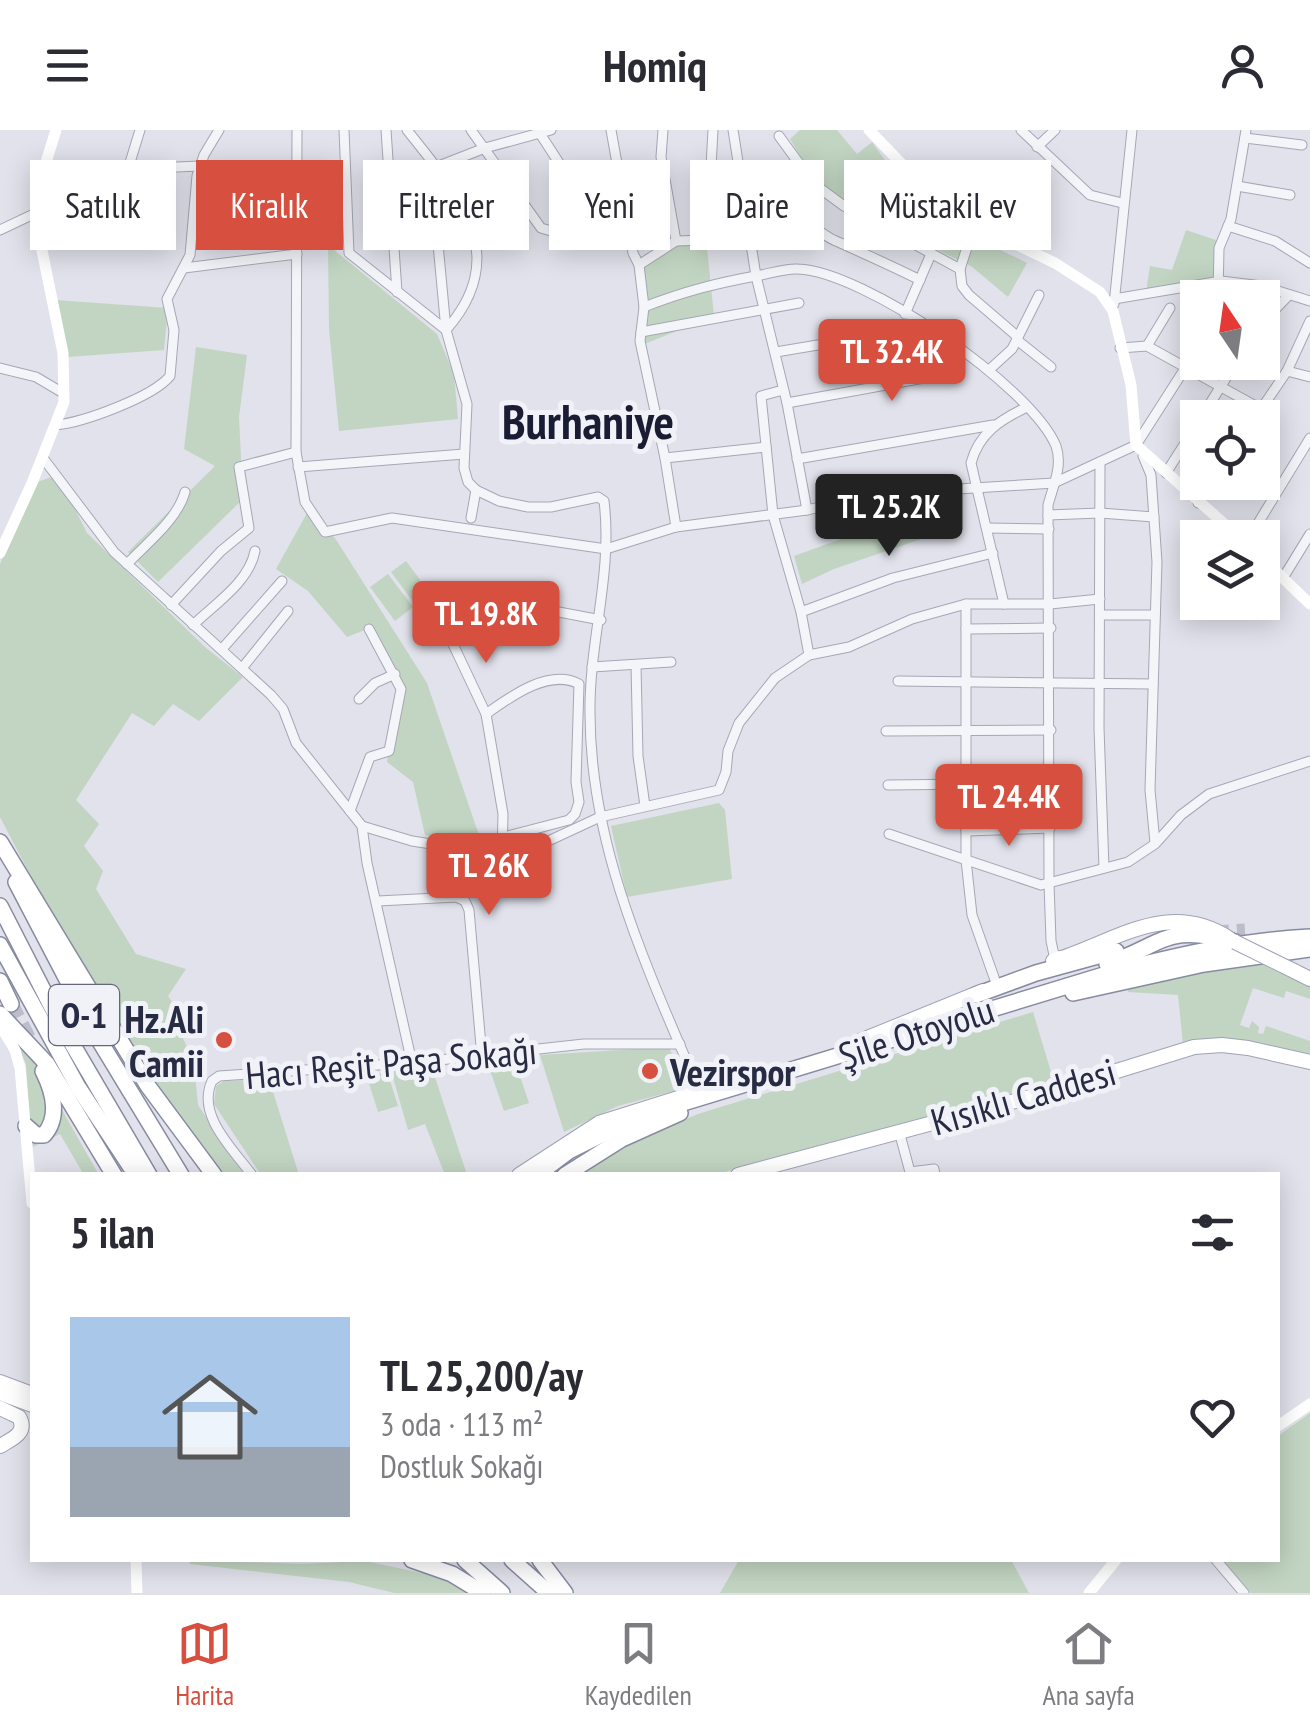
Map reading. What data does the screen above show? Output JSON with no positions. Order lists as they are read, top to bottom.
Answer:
{
  "streets": {
    "highway": ["O-1", "Şile Otoyolu"],
    "main road": ["Kısıklı Caddesi"],
    "street": ["Hacı Reşit Paşa Sokağı"]
  },
  "districts": ["Burhaniye"],
  "places": ["Hz.Ali Camii", "Vezirspor"],
  "north": "top",
  "page": {
    "header": "Homiq",
    "chip": [
      "Satılık",
      "Kiralık",
      "Filtreler",
      "Yeni",
      "Daire",
      "Müstakil ev"
    ],
    "price": [
      "TL 32.4K",
      "TL 25.2K",
      "TL 19.8K",
      "TL 24.4K",
      "TL 26K"
    ],
    "heading": "5 ilan",
    "list": [
      {
        "name": "TL 25,200/ay",
        "note": "3 oda · 113 m² · Dostluk Sokağı"
      }
    ],
    "tabs": ["Harita", "Kaydedilen", "Ana sayfa"]
  }
}
